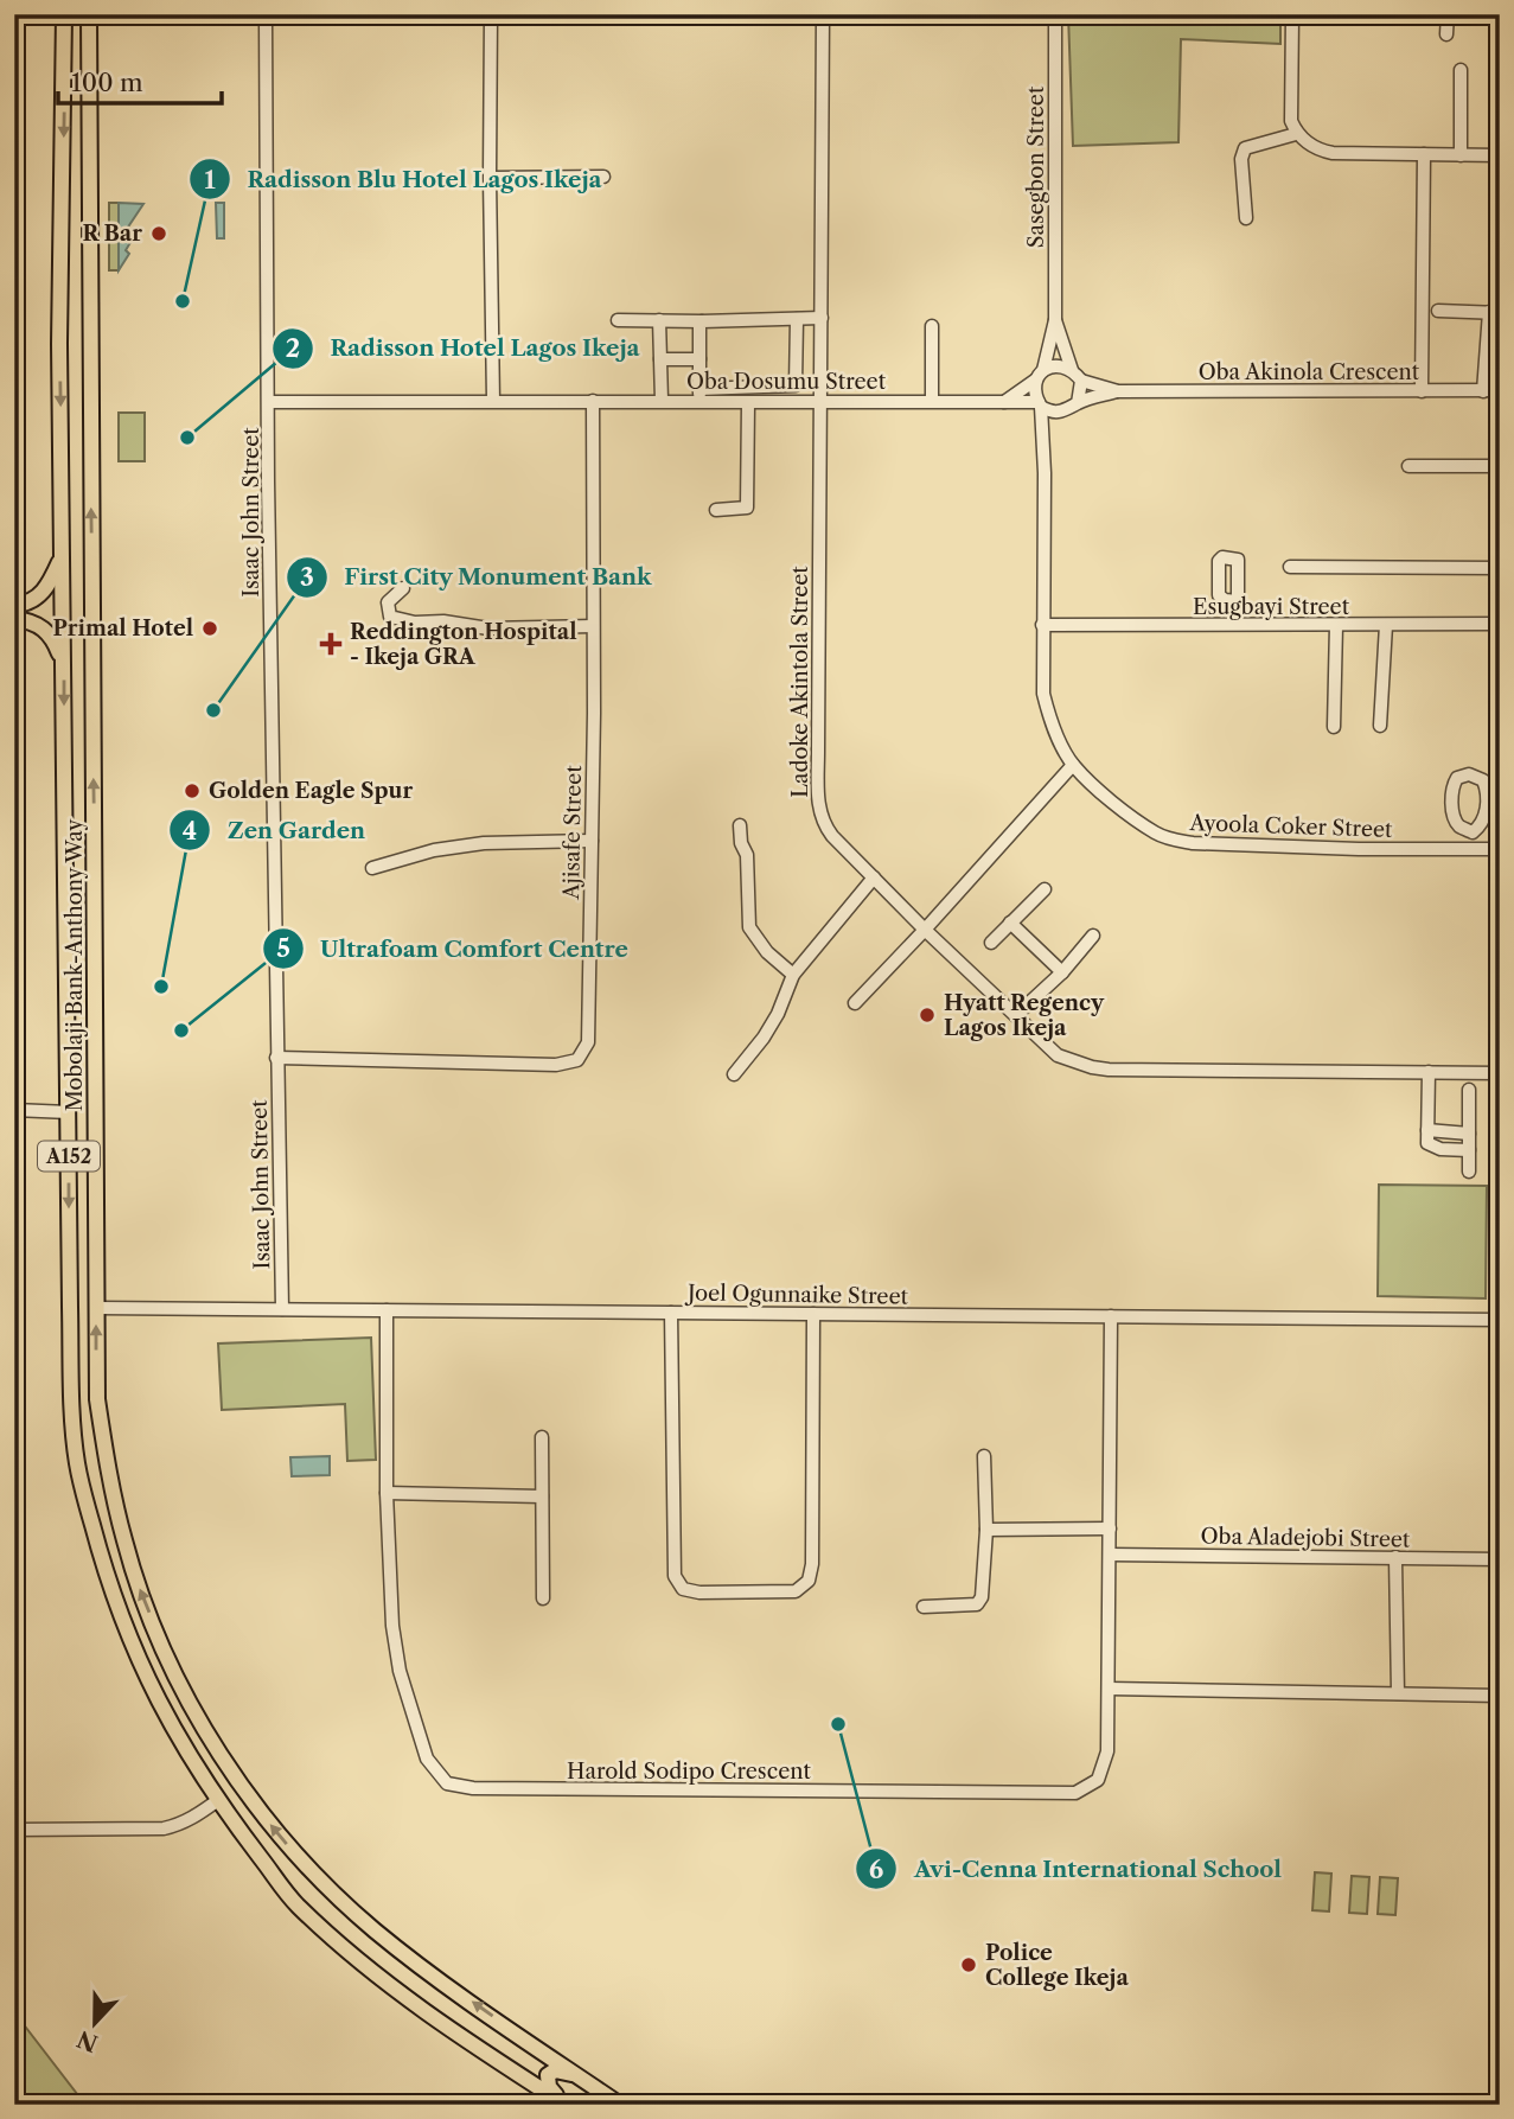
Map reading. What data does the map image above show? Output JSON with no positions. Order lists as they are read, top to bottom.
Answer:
{
  "streets": {
    "main road": ["Mobolaji Bank-Anthony Way", "A152"],
    "street": [
      "Sasegbon Street",
      "Oba Akinola Crescent",
      "Oba Dosumu Street",
      "Isaac John Street",
      "Esugbayi Street",
      "Ladoke Akintola Street",
      "Ayoola Coker Street",
      "Ajisafe Street",
      "Joel Ogunnaike Street",
      "Oba Aladejobi Street",
      "Harold Sodipo Crescent"
    ]
  },
  "crossings": [
    ["Sasegbon Street", "Oba Dosumu Street"],
    ["Sasegbon Street", "Ayoola Coker Street"],
    ["Oba Dosumu Street", "Isaac John Street"],
    ["Oba Dosumu Street", "Ladoke Akintola Street"],
    ["Oba Dosumu Street", "Ayoola Coker Street"],
    ["Oba Dosumu Street", "Ajisafe Street"],
    ["Isaac John Street", "Ajisafe Street"],
    ["Isaac John Street", "Joel Ogunnaike Street"],
    ["Esugbayi Street", "Ayoola Coker Street"],
    ["Mobolaji Bank-Anthony Way", "Joel Ogunnaike Street"],
    ["Joel Ogunnaike Street", "Harold Sodipo Crescent"],
    ["Oba Aladejobi Street", "Harold Sodipo Crescent"]
  ],
  "places": {
    "other": [
      "R Bar",
      "Radisson Blu Hotel Lagos Ikeja",
      "Radisson Hotel Lagos Ikeja",
      "Primal Hotel",
      "First City Monument Bank",
      "Golden Eagle Spur",
      "Zen Garden",
      "Hyatt Regency Lagos Ikeja",
      "Ultrafoam Comfort Centre",
      "Avi-Cenna International School",
      "Police College Ikeja"
    ],
    "health": ["Reddington Hospital - Ikeja GRA"]
  },
  "scale_bar": "100 m",
  "north": "bottom"
}
